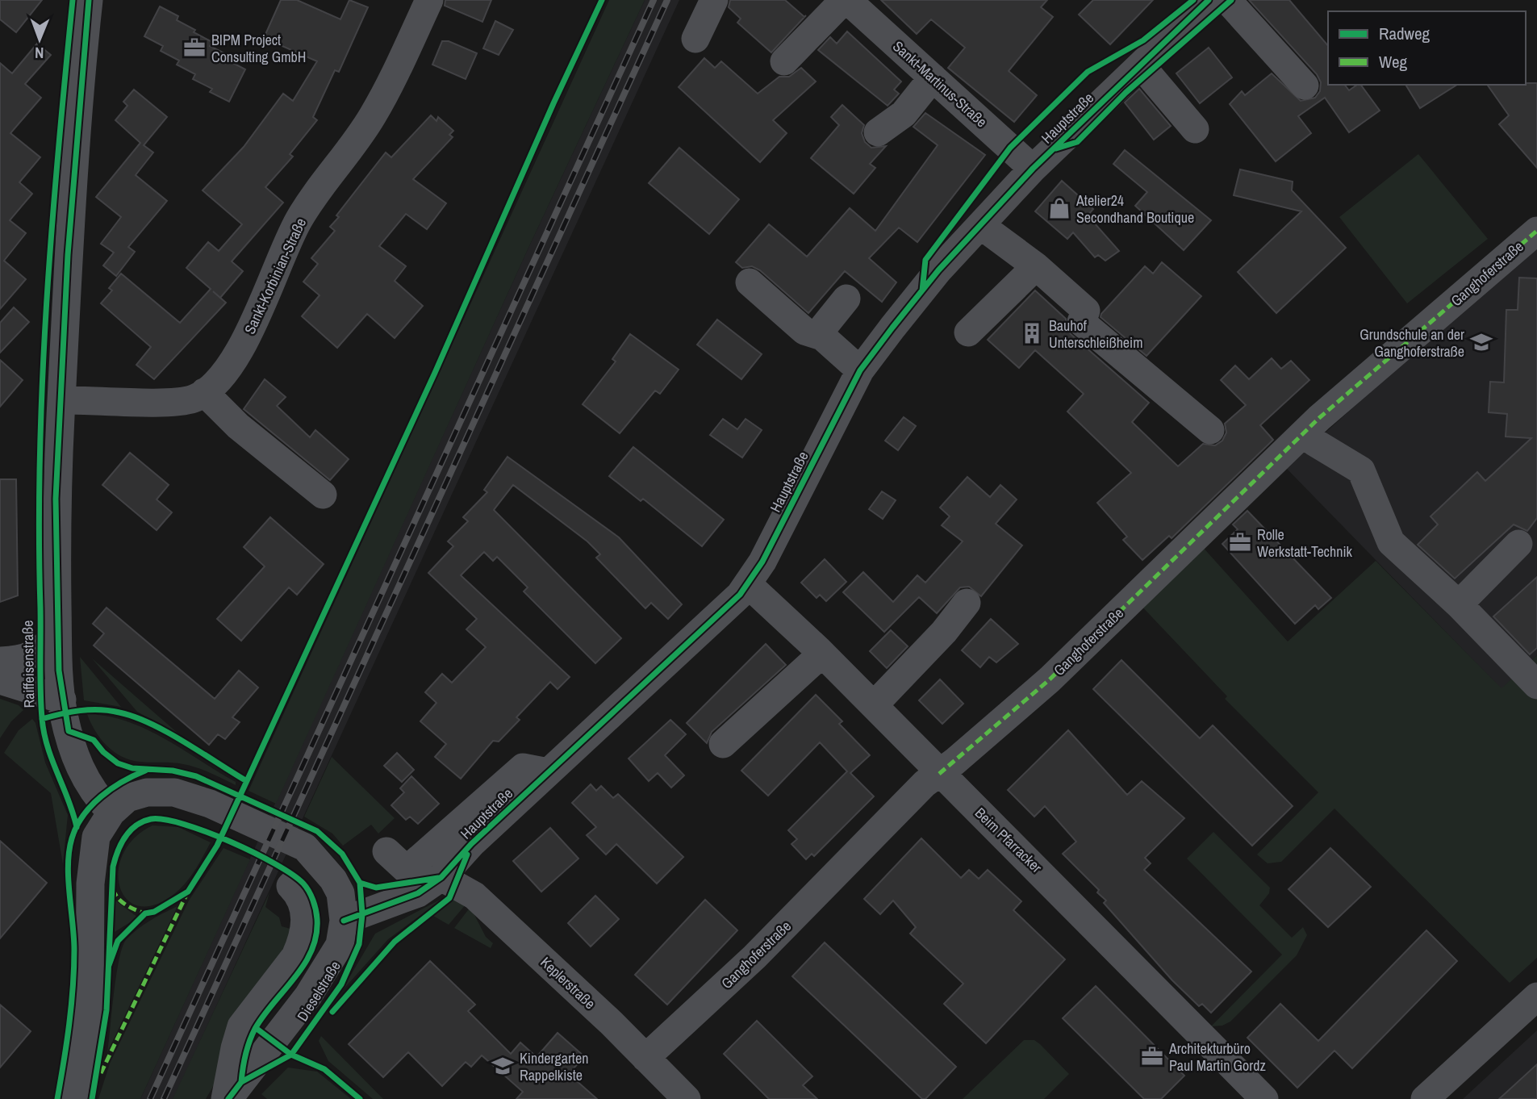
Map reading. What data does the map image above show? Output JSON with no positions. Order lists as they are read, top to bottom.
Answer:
{
  "streets": {
    "street": [
      "Sankt-Martinus-Straße",
      "Hauptstraße",
      "Ganghoferstraße",
      "Sankt-Korbinian-Straße",
      "Beim Pfarracker",
      "Keplerstraße",
      "Dieselstraße"
    ],
    "cycle path": ["Raiffeisenstraße"]
  },
  "crossings": [
    ["Sankt-Martinus-Straße", "Hauptstraße"],
    ["Hauptstraße", "Beim Pfarracker"],
    ["Hauptstraße", "Keplerstraße"],
    ["Hauptstraße", "Dieselstraße"],
    ["Ganghoferstraße", "Beim Pfarracker"],
    ["Ganghoferstraße", "Keplerstraße"]
  ],
  "places": {
    "office": ["BIPM Project Consulting GmbH", "Rolle Werkstatt-Technik", "Architekturbüro Paul Martin Gordz"],
    "shop": ["Atelier24 Secondhand Boutique"],
    "building": ["Bauhof Unterschleißheim"],
    "school or university": ["Grundschule an der Ganghoferstraße", "Kindergarten Rappelkiste"]
  },
  "legend": ["Radweg", "Weg"],
  "north": "bottom"
}
